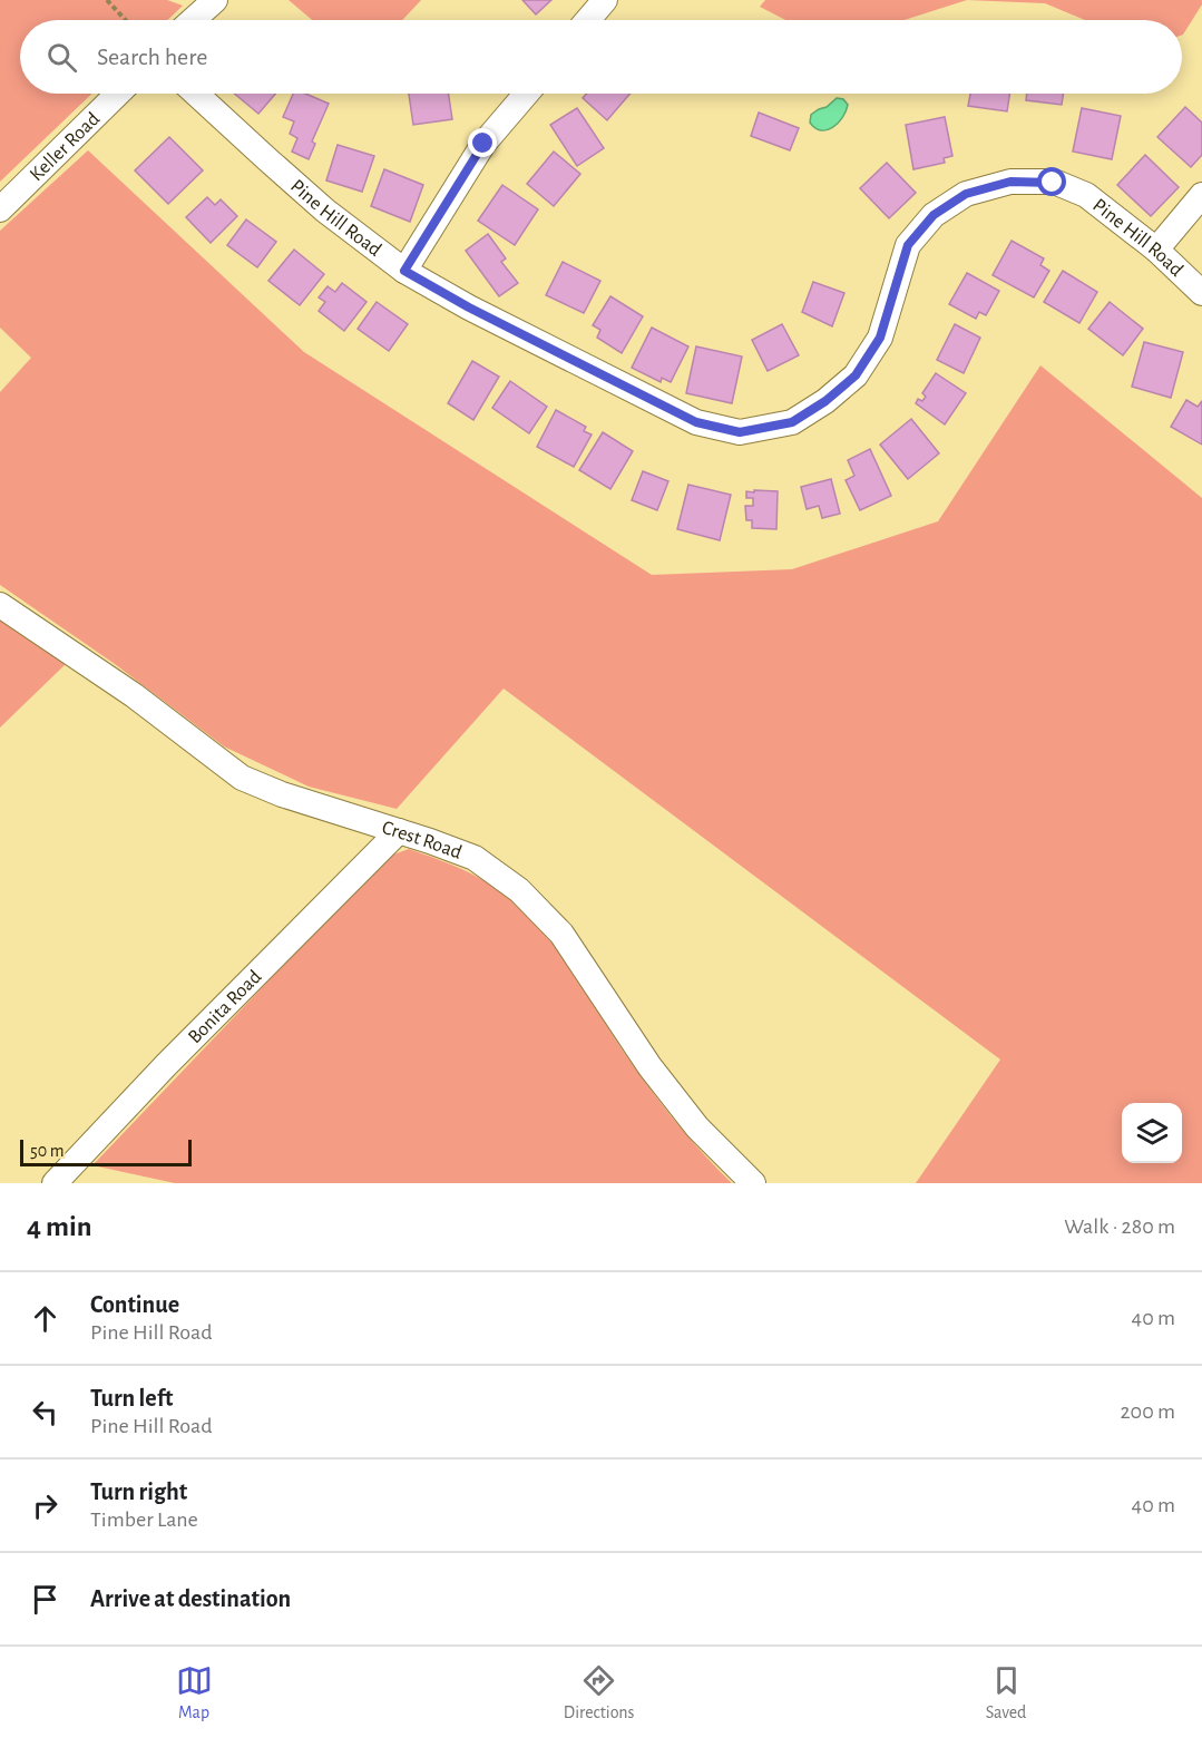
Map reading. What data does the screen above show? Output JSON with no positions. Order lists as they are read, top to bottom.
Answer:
{
  "streets": {
    "street": [
      "Keller Road",
      "Pine Hill Road",
      "Crest Road",
      "Bonita Road"
    ]
  },
  "crossings": [
    ["Crest Road", "Bonita Road"]
  ],
  "scale_bar": "50 m",
  "page": {
    "search": "Search here",
    "scale": "50 m",
    "heading": ["4 min", "Walk · 280 m"],
    "list": [
      ["Continue", "Pine Hill Road", "40 m"],
      ["Turn left", "Pine Hill Road", "200 m"],
      ["Turn right", "Timber Lane", "40 m"],
      "Arrive at destination"
    ],
    "nav": ["Map", "Directions", "Saved"]
  }
}
